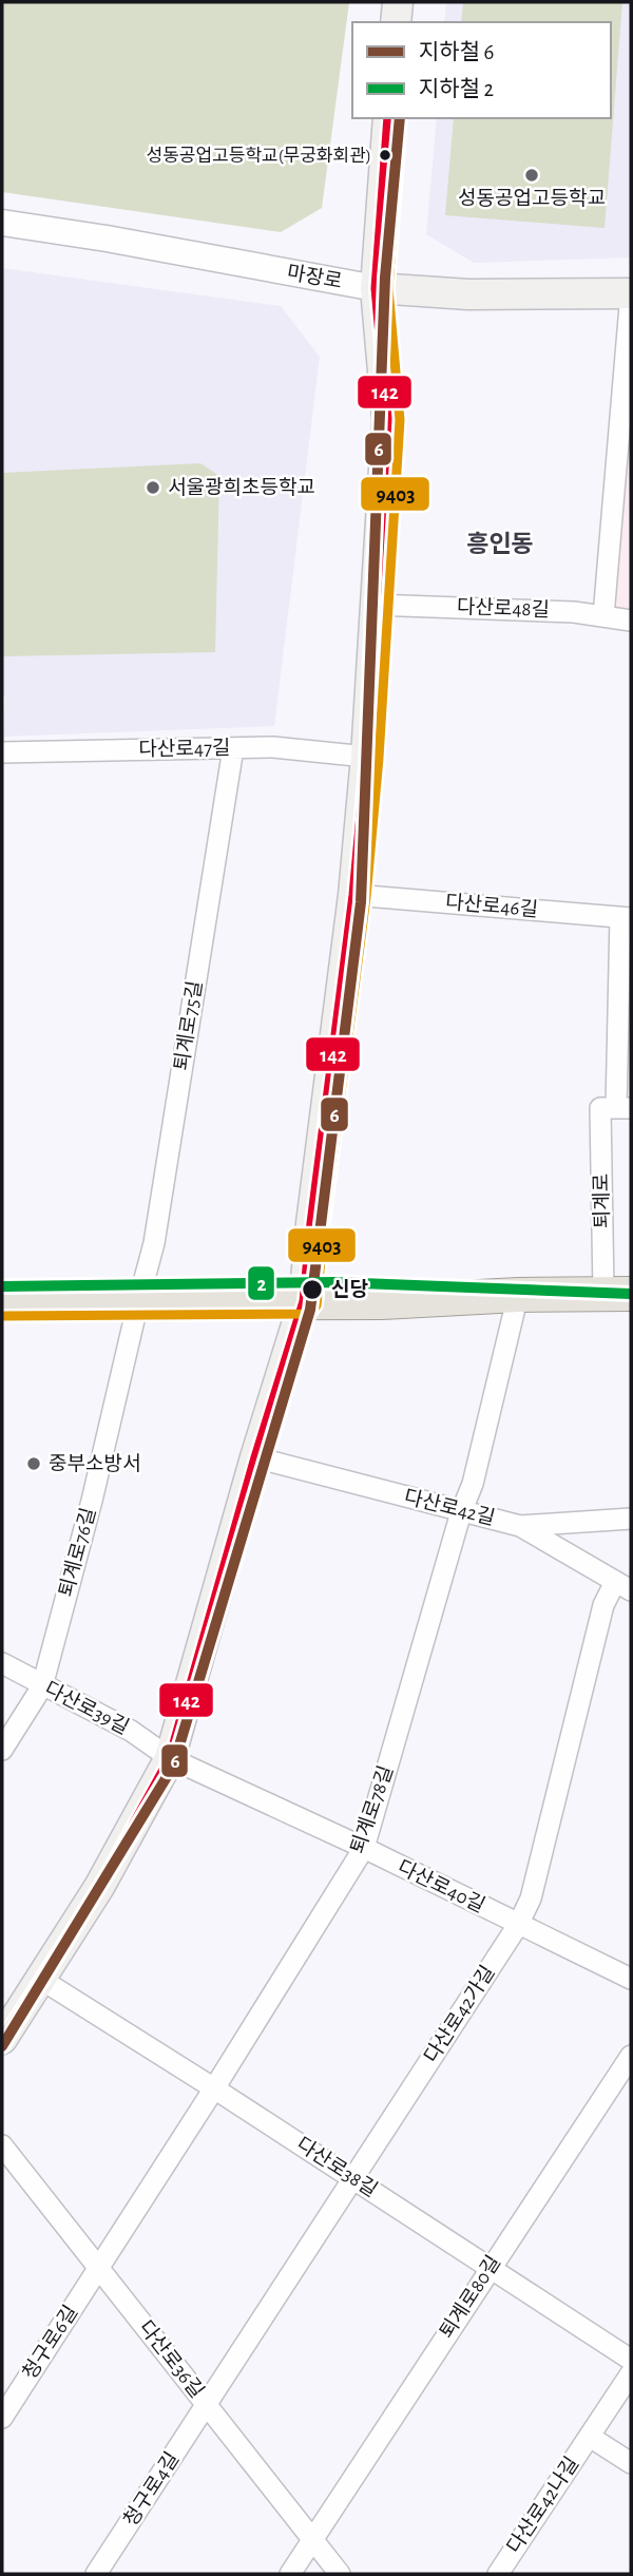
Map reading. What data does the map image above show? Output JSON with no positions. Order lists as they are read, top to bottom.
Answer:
{
  "streets": {
    "main road": ["마장로", "퇴계로"],
    "street": [
      "다산로48길",
      "다산로47길",
      "다산로46길",
      "퇴계로75길",
      "다산로42길",
      "퇴계로76길",
      "다산로39길",
      "퇴계로78길",
      "다산로40길",
      "다산로42가길",
      "다산로38길",
      "퇴계로80길",
      "청구로6길",
      "다산로36길",
      "청구로4길",
      "다산로42나길"
    ]
  },
  "crossings": [
    ["마장로", "다산로48길"],
    ["다산로47길", "퇴계로75길"],
    ["다산로46길", "퇴계로"],
    ["퇴계로75길", "퇴계로"],
    ["퇴계로75길", "퇴계로76길"],
    ["퇴계로", "퇴계로76길"],
    ["퇴계로", "퇴계로78길"],
    ["다산로42길", "퇴계로78길"],
    ["다산로42길", "다산로42가길"],
    ["퇴계로76길", "다산로39길"],
    ["다산로39길", "다산로40길"],
    ["퇴계로78길", "다산로40길"],
    ["퇴계로78길", "다산로38길"],
    ["퇴계로78길", "청구로6길"],
    ["퇴계로78길", "다산로36길"],
    ["다산로40길", "다산로42가길"],
    ["다산로42가길", "다산로38길"],
    ["다산로42가길", "다산로36길"],
    ["다산로42가길", "청구로4길"],
    ["다산로38길", "퇴계로80길"],
    ["퇴계로80길", "다산로36길"],
    ["청구로6길", "다산로36길"],
    ["다산로36길", "청구로4길"]
  ],
  "districts": ["흥인동"],
  "places": [
    "성동공업고등학교(무궁화회관)",
    "성동공업고등학교",
    "서울광희초등학교",
    "신당",
    "중부소방서"
  ],
  "lines": [
    "metro line 6",
    "transit line 142",
    "transit line 9403",
    "metro line 2"
  ],
  "legend": ["지하철 6", "지하철 2"]
}
